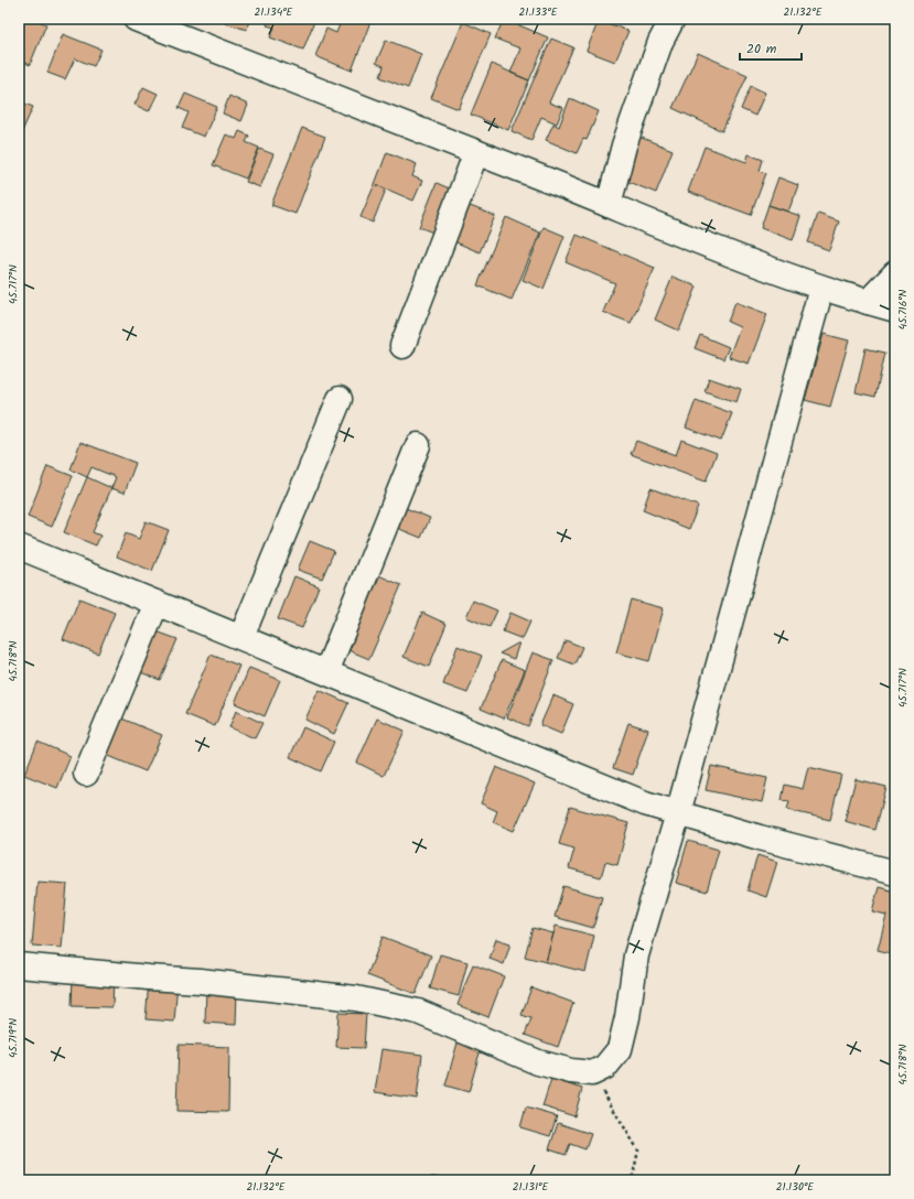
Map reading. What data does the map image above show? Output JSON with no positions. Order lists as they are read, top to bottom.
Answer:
{
  "scale_bar": "20 m",
  "coordinates": [
    "21.134°E",
    "21.133°E",
    "21.132°E",
    "45.717°N",
    "45.716°N",
    "45.718°N",
    "45.719°N",
    "21.131°E",
    "21.130°E"
  ]
}
